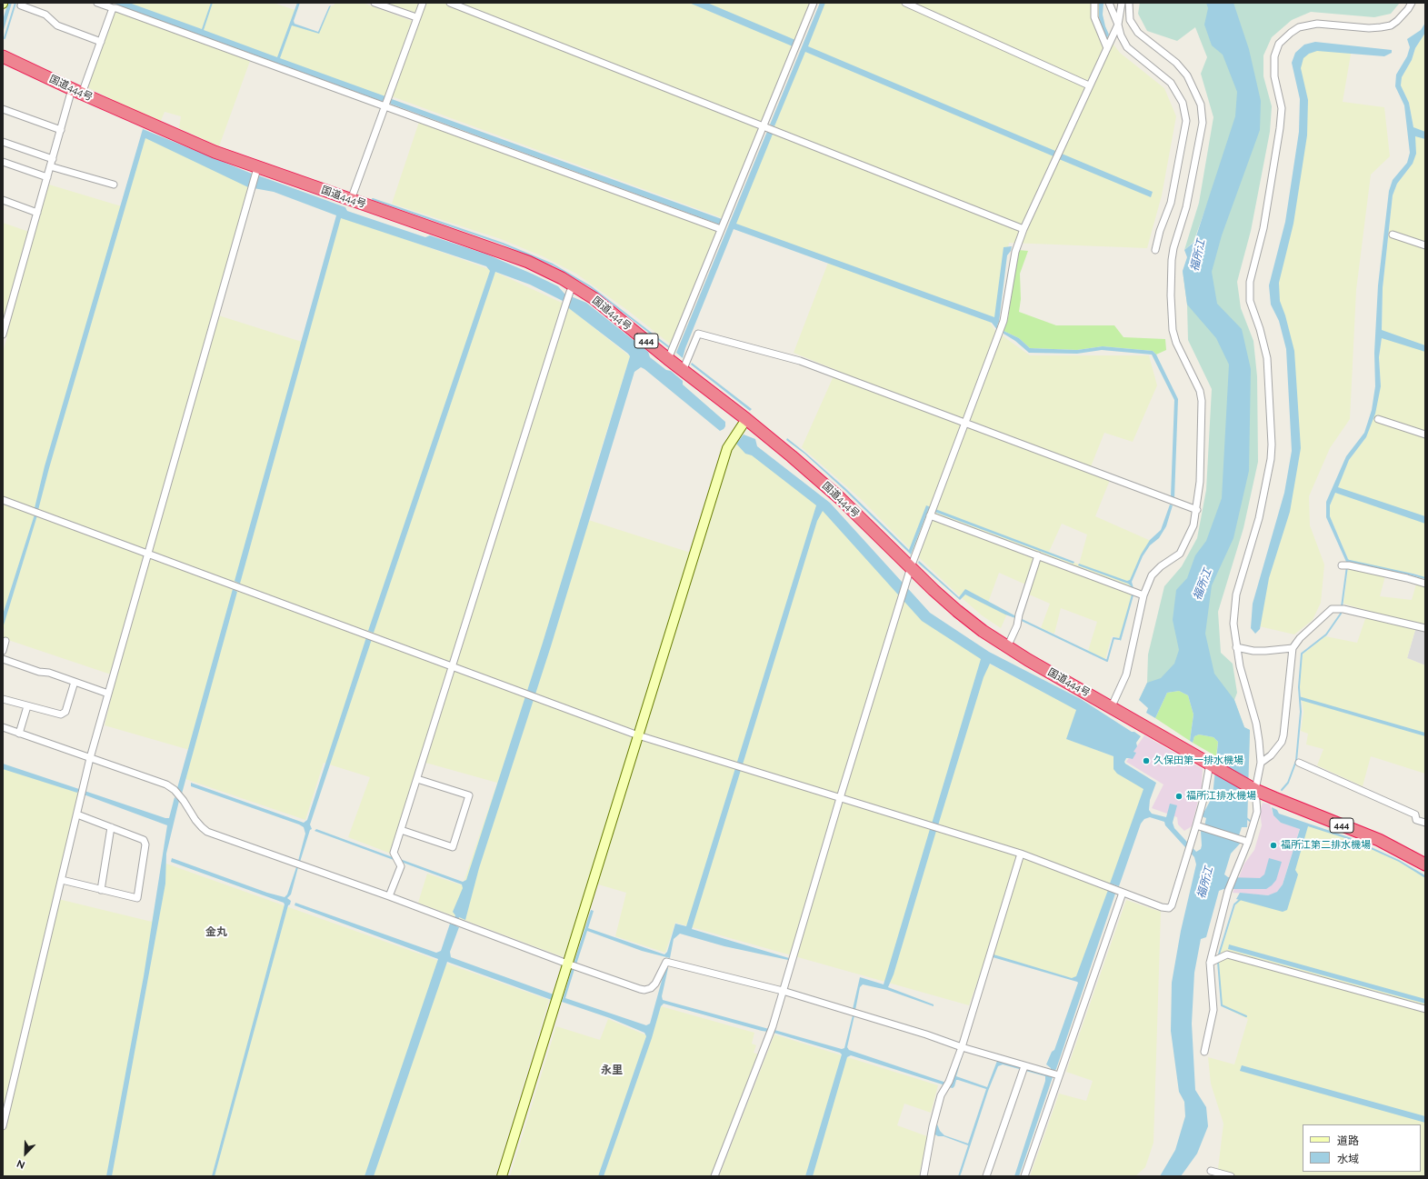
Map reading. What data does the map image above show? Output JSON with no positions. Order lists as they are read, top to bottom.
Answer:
{
  "streets": {
    "highway": ["国道444号", "444"]
  },
  "crossings": [
    ["国道444号", "444"]
  ],
  "districts": ["金丸", "永里"],
  "water": ["福所江"],
  "places": ["久保田第一排水機場", "福所江排水機場", "福所江第二排水機場"],
  "legend": ["道路", "水域"],
  "north": "bottom left"
}
